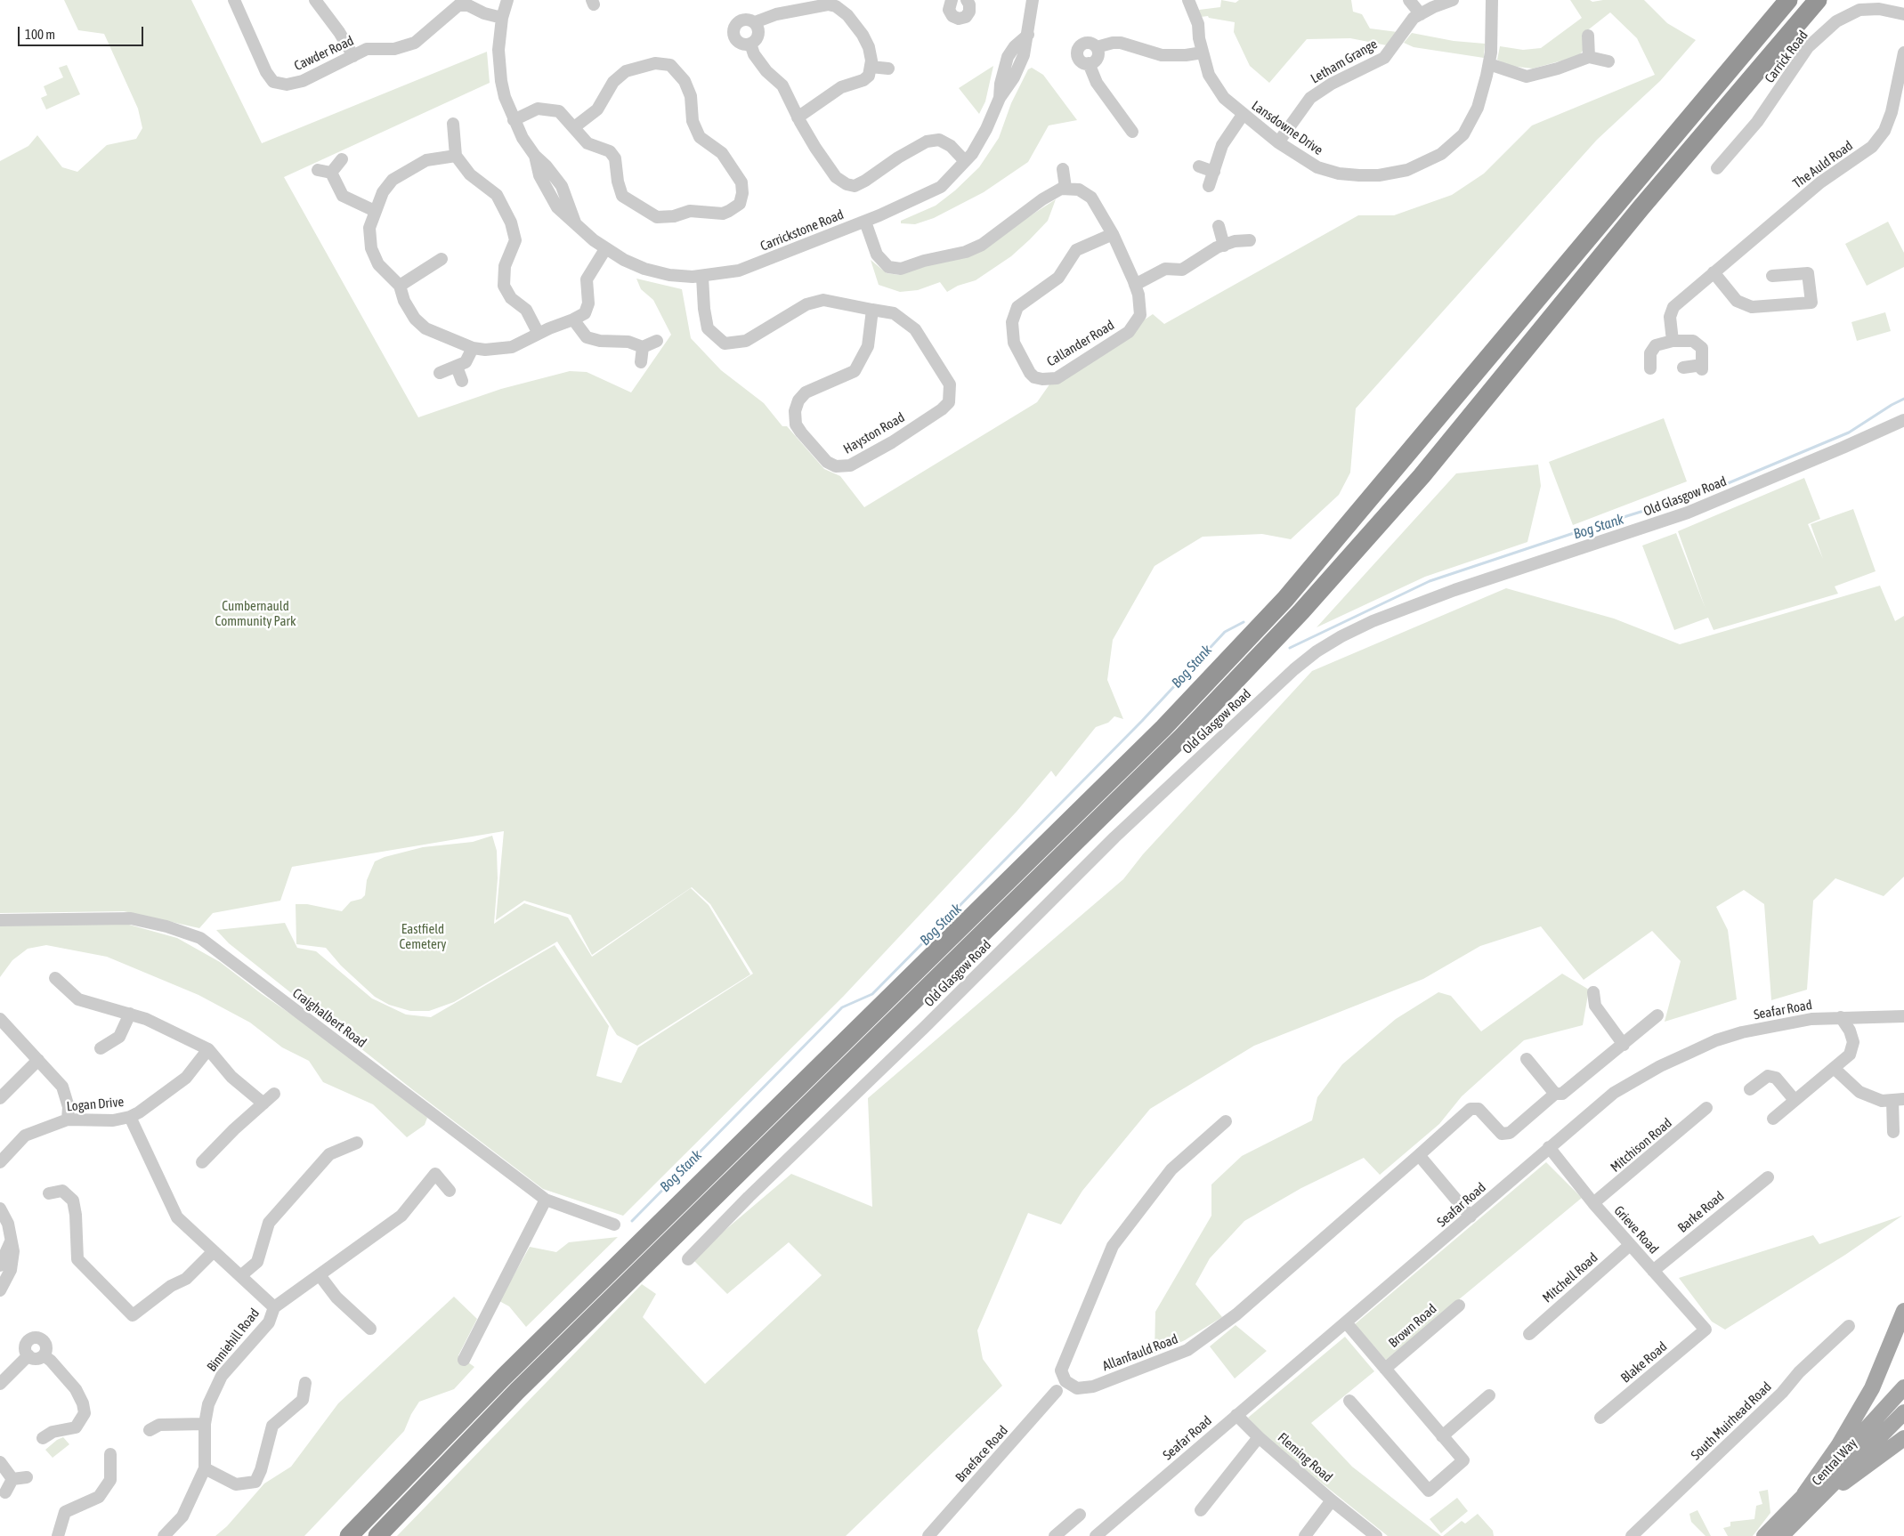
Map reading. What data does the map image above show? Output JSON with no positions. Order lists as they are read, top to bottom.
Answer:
{
  "streets": {
    "main road": ["Central Way"],
    "street": [
      "Cawder Road",
      "Carrick Road",
      "Letham Grange",
      "Lansdowne Drive",
      "The Auld Road",
      "Carrickstone Road",
      "Callander Road",
      "Hayston Road",
      "Old Glasgow Road",
      "Seafar Road",
      "Craighalbert Road",
      "Logan Drive",
      "Mitchison Road",
      "Barke Road",
      "Grieve Road",
      "Mitchell Road",
      "Brown Road",
      "Binniehill Road",
      "Allanfauld Road",
      "Blake Road",
      "South Muirhead Road",
      "Braeface Road",
      "Fleming Road"
    ]
  },
  "crossings": [
    ["Cawder Road", "Carrickstone Road"],
    ["Letham Grange", "Lansdowne Drive"],
    ["Carrickstone Road", "Hayston Road"],
    ["Seafar Road", "Grieve Road"],
    ["Seafar Road", "Brown Road"],
    ["Seafar Road", "Fleming Road"],
    ["Logan Drive", "Binniehill Road"],
    ["Mitchison Road", "Grieve Road"],
    ["Barke Road", "Grieve Road"],
    ["Grieve Road", "Mitchell Road"],
    ["Grieve Road", "Blake Road"]
  ],
  "water": ["Bog Stank"],
  "parks": ["Cumbernauld Community Park", "Eastfield Cemetery"],
  "scale_bar": "100 m"
}
